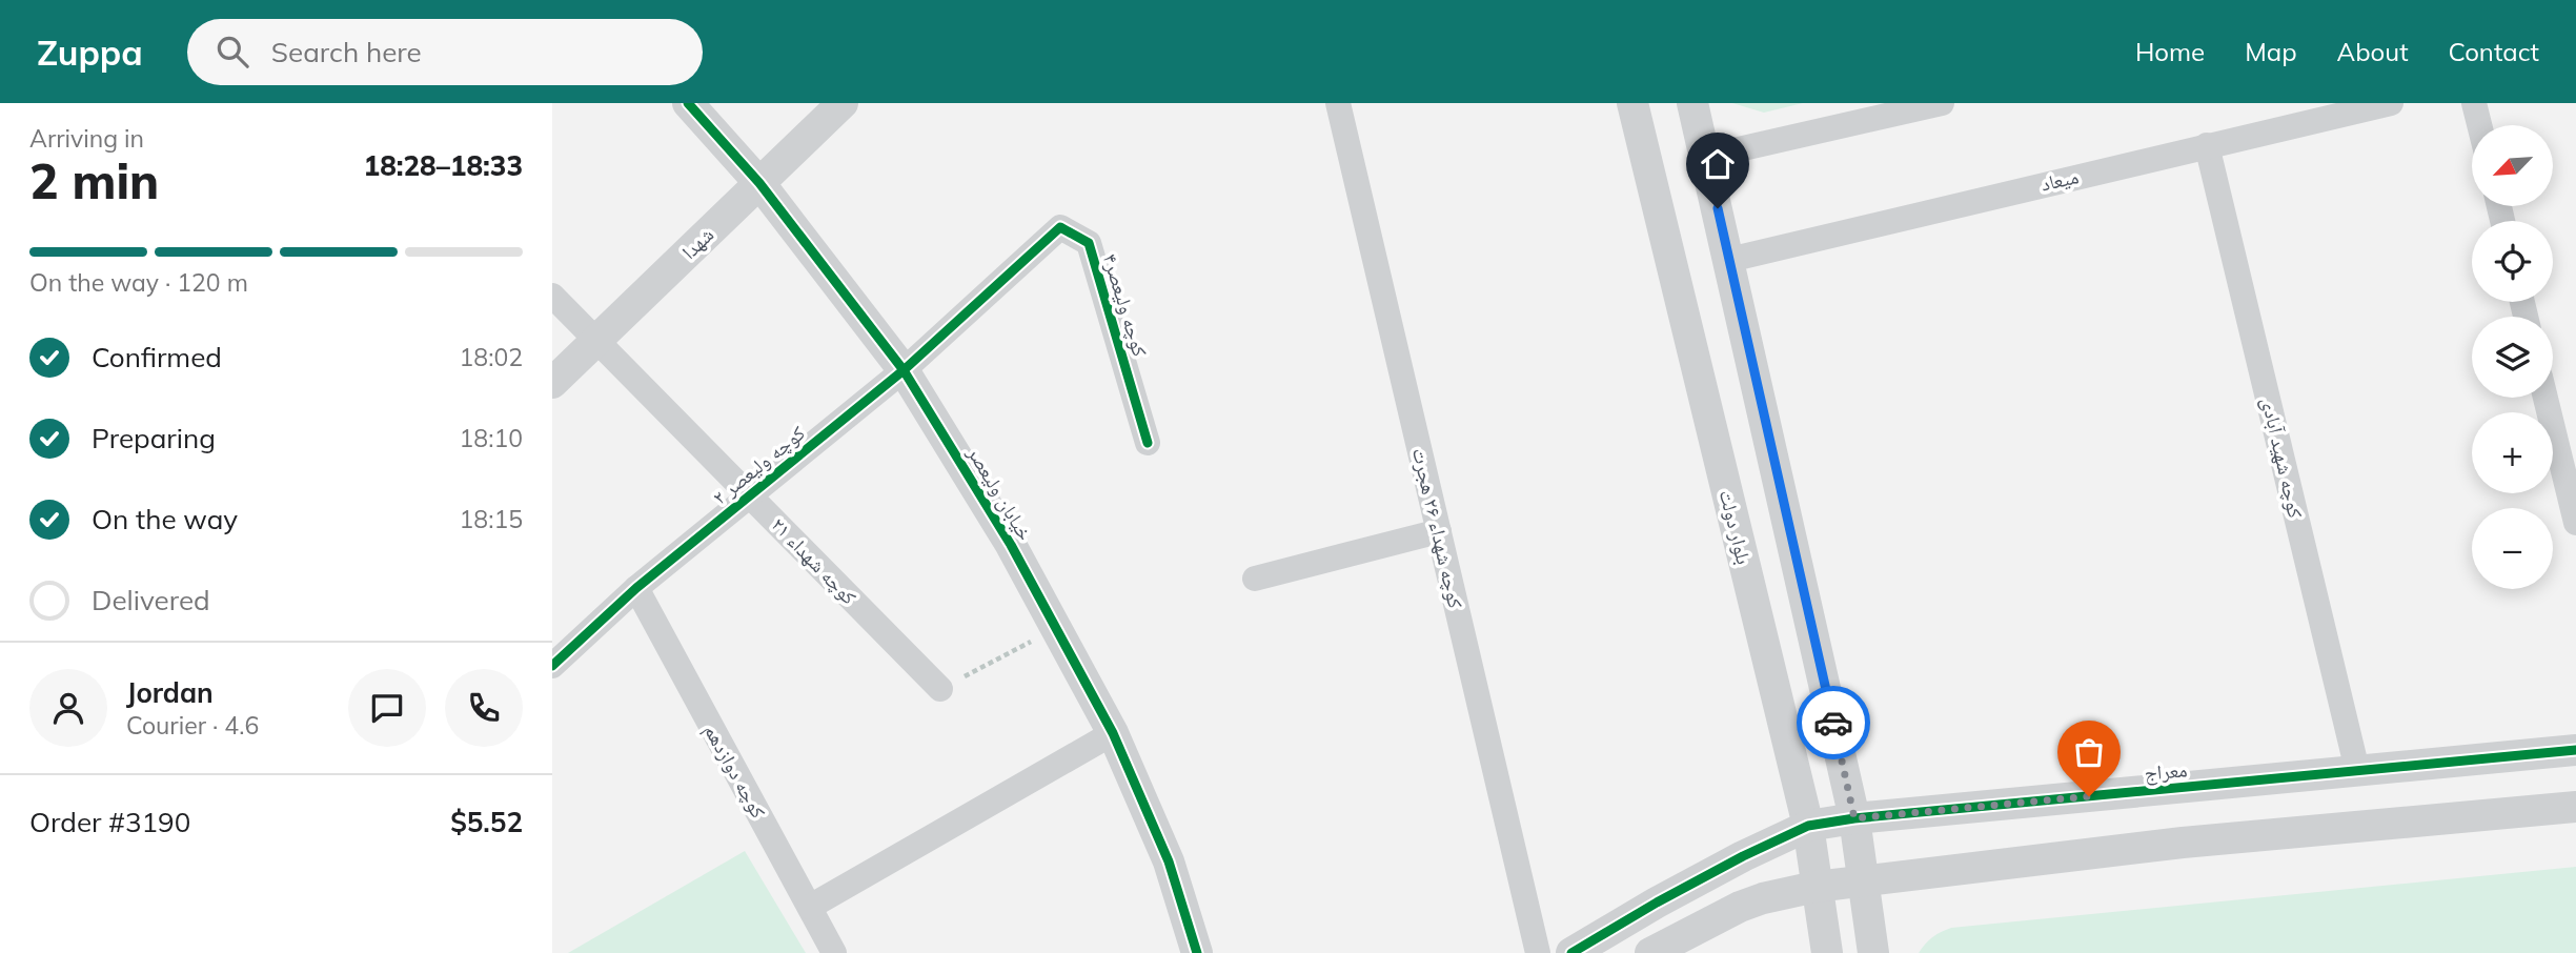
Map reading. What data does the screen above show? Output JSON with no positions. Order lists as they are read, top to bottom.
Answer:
{
  "streets": {
    "street": [
      "میعاد",
      "شهدا",
      "کوچه ولیعصر۴",
      "کوچه شهید آبادی",
      "کوچه ولیعصر ۲",
      "خیابان ولیعصر",
      "بلوار دولت",
      "کوچه شهداء ۲۶ هجرت",
      "کوچه شهداء ۲۱",
      "کوچه دوازدهم",
      "معراج"
    ]
  },
  "crossings": [
    ["میعاد", "کوچه شهید آبادی"],
    ["شهدا", "خیابان ولیعصر"],
    ["شهدا", "کوچه شهداء ۲۱"],
    ["کوچه ولیعصر۴", "کوچه ولیعصر ۲"],
    ["کوچه ولیعصر۴", "خیابان ولیعصر"],
    ["کوچه شهید آبادی", "معراج"],
    ["کوچه ولیعصر ۲", "خیابان ولیعصر"],
    ["کوچه ولیعصر ۲", "کوچه شهداء ۲۱"],
    ["کوچه ولیعصر ۲", "کوچه دوازدهم"],
    ["بلوار دولت", "معراج"]
  ],
  "north": "bottom left",
  "page": {
    "header": "Zuppa",
    "search": "Search here",
    "nav": [
      "Home",
      "Map",
      "About",
      "Contact"
    ],
    "heading": ["2 min", "Arriving in", "18:28–18:33"],
    "panel": [
      "Jordan",
      "Courier · 4.6",
      "Order #3190",
      "$5.52"
    ],
    "map_buttons": ["+", "−"],
    "bar": "On the way · 120 m",
    "list": [
      ["Confirmed", "18:02"],
      ["Preparing", "18:10"],
      ["On the way", "18:15"],
      "Delivered"
    ]
  }
}
